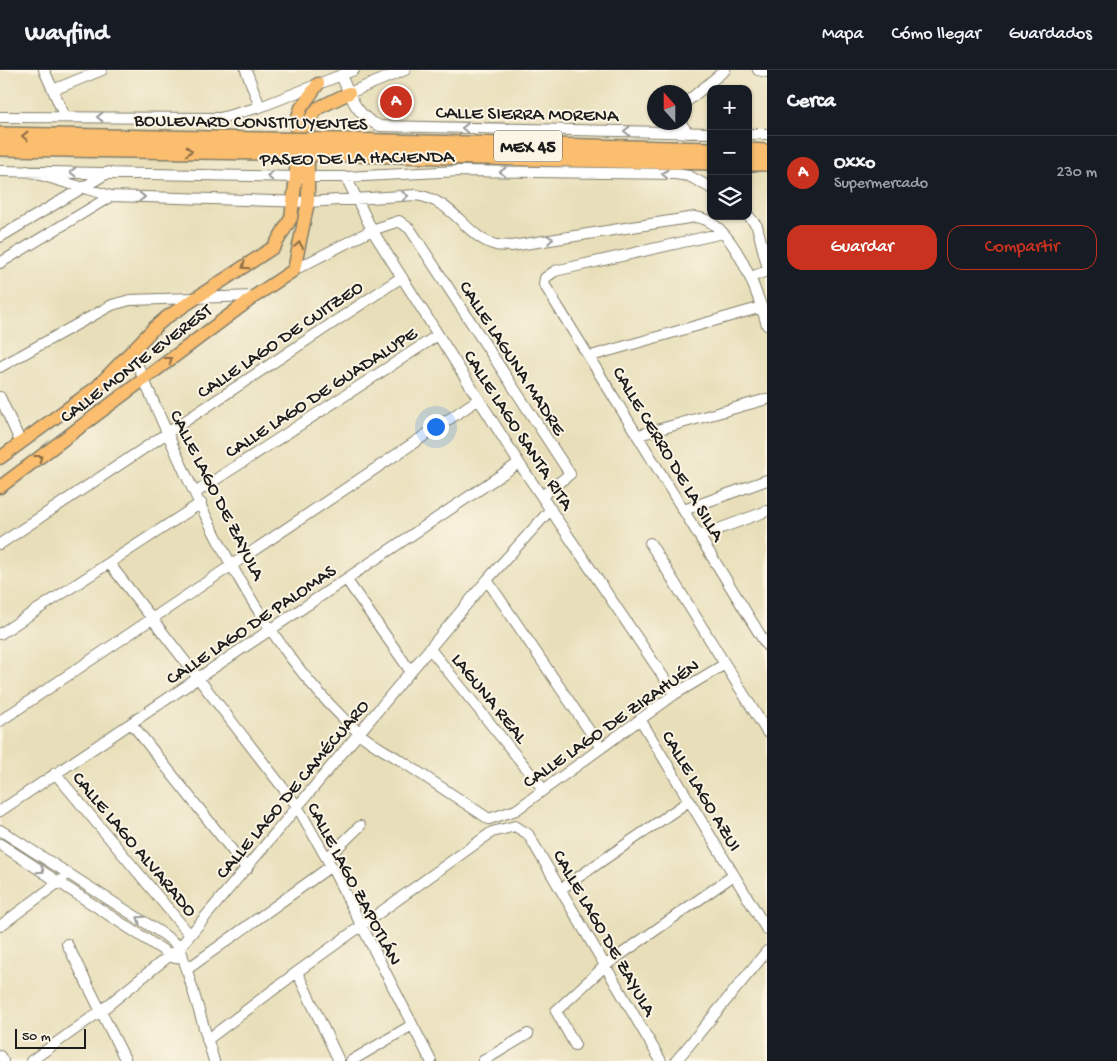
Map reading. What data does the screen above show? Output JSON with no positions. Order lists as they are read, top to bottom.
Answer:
{
  "streets": {
    "highway": ["BOULEVARD CONSTITUYENTES", "MEX 45"],
    "main road": ["CALLE MONTE EVEREST"],
    "street": [
      "CALLE SIERRA MORENA",
      "PASEO DE LA HACIENDA",
      "CALLE LAGO DE CUITZEO",
      "CALLE LAGUNA MADRE",
      "CALLE LAGO DE GUADALUPE",
      "CALLE LAGO SANTA RITA",
      "CALLE CERRO DE LA SILLA",
      "CALLE LAGO DE ZAYULA",
      "CALLE LAGO DE PALOMAS",
      "LAGUNA REAL",
      "CALLE LAGO DE ZIRAHUÉN",
      "CALLE LAGO DE CAMÉCUARO",
      "CALLE LAGO AZUI",
      "CALLE LAGO ALVARADO",
      "CALLE LAGO ZAPOTLÁN"
    ]
  },
  "crossings": [
    ["CALLE SIERRA MORENA", "CALLE MONTE EVEREST"],
    ["PASEO DE LA HACIENDA", "CALLE MONTE EVEREST"],
    ["PASEO DE LA HACIENDA", "CALLE LAGO SANTA RITA"],
    ["CALLE LAGO DE CUITZEO", "CALLE LAGO SANTA RITA"],
    ["CALLE LAGO DE CUITZEO", "CALLE LAGO DE ZAYULA"],
    ["CALLE LAGUNA MADRE", "CALLE MONTE EVEREST"],
    ["CALLE LAGUNA MADRE", "CALLE LAGO SANTA RITA"],
    ["CALLE MONTE EVEREST", "CALLE LAGO SANTA RITA"],
    ["CALLE MONTE EVEREST", "CALLE LAGO DE ZAYULA"],
    ["CALLE LAGO DE GUADALUPE", "CALLE LAGO SANTA RITA"],
    ["CALLE LAGO DE GUADALUPE", "CALLE LAGO DE ZAYULA"],
    ["CALLE LAGO SANTA RITA", "CALLE LAGO DE PALOMAS"],
    ["CALLE LAGO SANTA RITA", "CALLE LAGO DE ZIRAHUÉN"],
    ["CALLE LAGO SANTA RITA", "CALLE LAGO DE CAMÉCUARO"],
    ["CALLE LAGO DE ZAYULA", "CALLE LAGO DE PALOMAS"],
    ["CALLE LAGO DE ZAYULA", "CALLE LAGO DE ZIRAHUÉN"],
    ["CALLE LAGO DE ZAYULA", "CALLE LAGO DE CAMÉCUARO"],
    ["CALLE LAGO DE PALOMAS", "CALLE LAGO ALVARADO"],
    ["CALLE LAGO DE PALOMAS", "CALLE LAGO ZAPOTLÁN"],
    ["LAGUNA REAL", "CALLE LAGO DE ZIRAHUÉN"],
    ["LAGUNA REAL", "CALLE LAGO DE CAMÉCUARO"],
    ["CALLE LAGO DE ZIRAHUÉN", "CALLE LAGO AZUI"],
    ["CALLE LAGO DE CAMÉCUARO", "CALLE LAGO ALVARADO"],
    ["CALLE LAGO DE CAMÉCUARO", "CALLE LAGO ZAPOTLÁN"]
  ],
  "scale_bar": "50 m",
  "north": "top",
  "page": {
    "header": "Wayfind",
    "nav": ["Mapa", "Cómo llegar", "Guardados"],
    "heading": "Cerca",
    "pins": "A",
    "map_buttons": ["+", "−"],
    "list": [
      {
        "mark": "A",
        "name": "Oxxo",
        "note": "Supermercado",
        "value": "230 m"
      }
    ],
    "buttons": ["Guardar", "Compartir"],
    "scale": "50 m"
  }
}
